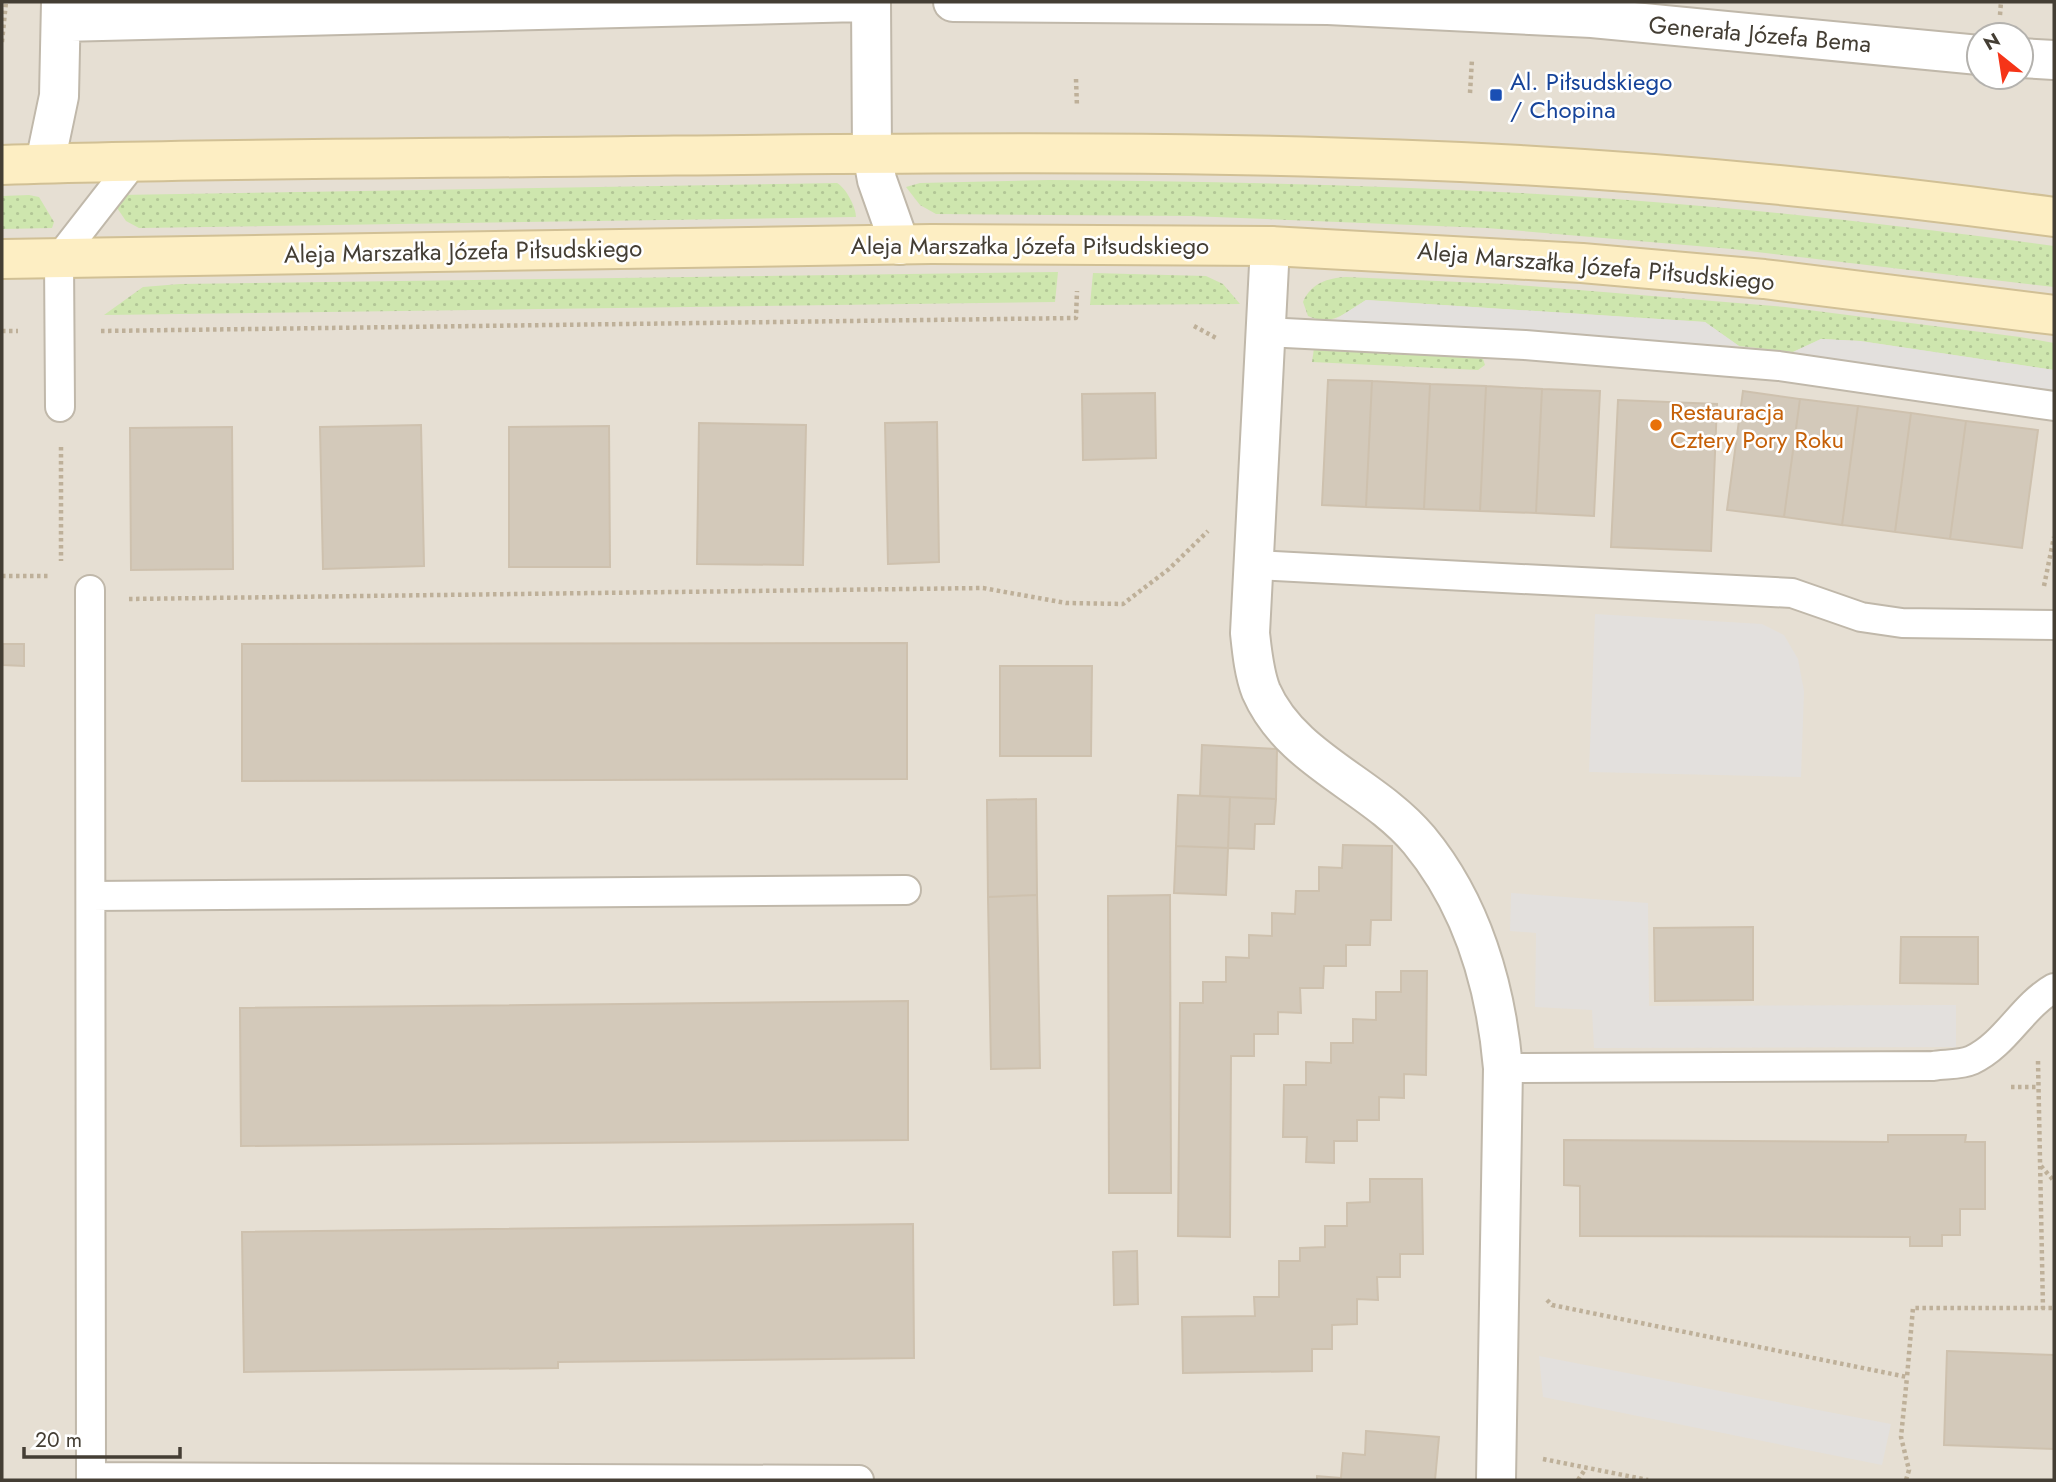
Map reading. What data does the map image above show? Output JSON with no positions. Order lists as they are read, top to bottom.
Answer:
{
  "streets": {
    "street": ["Generała Józefa Bema", "Aleja Marszałka Józefa Piłsudskiego"]
  },
  "places": {
    "transit": ["Al. Piłsudskiego / Chopina"],
    "other": ["Restauracja Cztery Pory Roku"]
  },
  "scale_bar": "20 m",
  "north": "top left"
}
